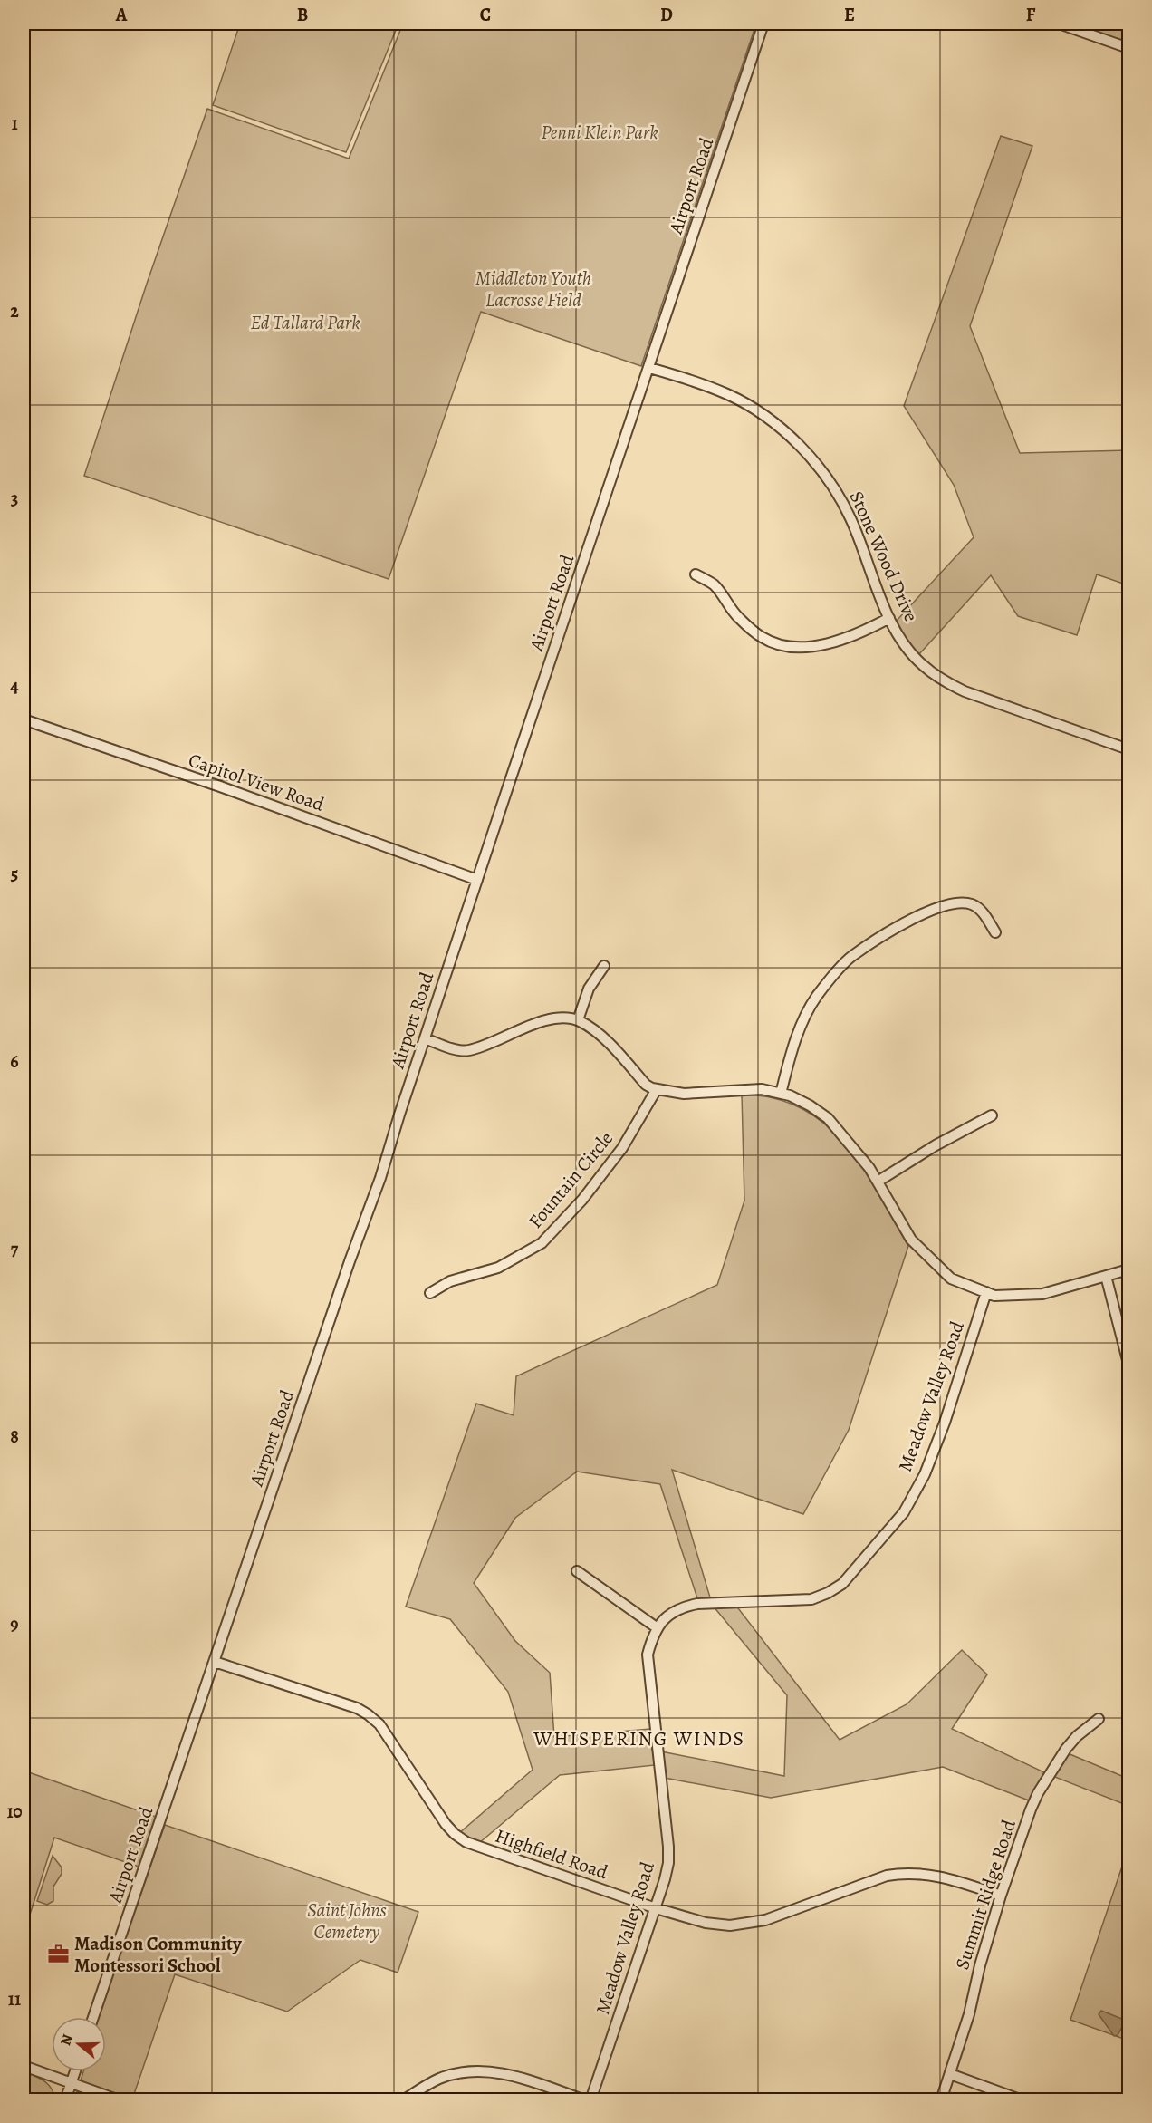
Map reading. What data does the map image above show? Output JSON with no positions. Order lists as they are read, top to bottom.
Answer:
{
  "streets": {
    "street": [
      "Airport Road",
      "Stone Wood Drive",
      "Capitol View Road",
      "Fountain Circle",
      "Meadow Valley Road",
      "Highfield Road",
      "Summit Ridge Road"
    ]
  },
  "crossings": [
    ["Airport Road", "Stone Wood Drive"],
    ["Airport Road", "Capitol View Road"],
    ["Airport Road", "Highfield Road"],
    ["Meadow Valley Road", "Highfield Road"],
    ["Highfield Road", "Summit Ridge Road"]
  ],
  "districts": ["WHISPERING WINDS"],
  "parks": [
    "Penni Klein Park",
    "Middleton Youth Lacrosse Field",
    "Ed Tallard Park",
    "Saint Johns Cemetery"
  ],
  "places": {
    "office": ["Madison Community Montessori School"]
  },
  "north": "left",
  "grid": {
    "columns": [
      "A",
      "B",
      "C",
      "D",
      "E",
      "F"
    ],
    "rows": [
      "1",
      "2",
      "3",
      "4",
      "5",
      "6",
      "7",
      "8",
      "9",
      "10",
      "11"
    ]
  }
}
